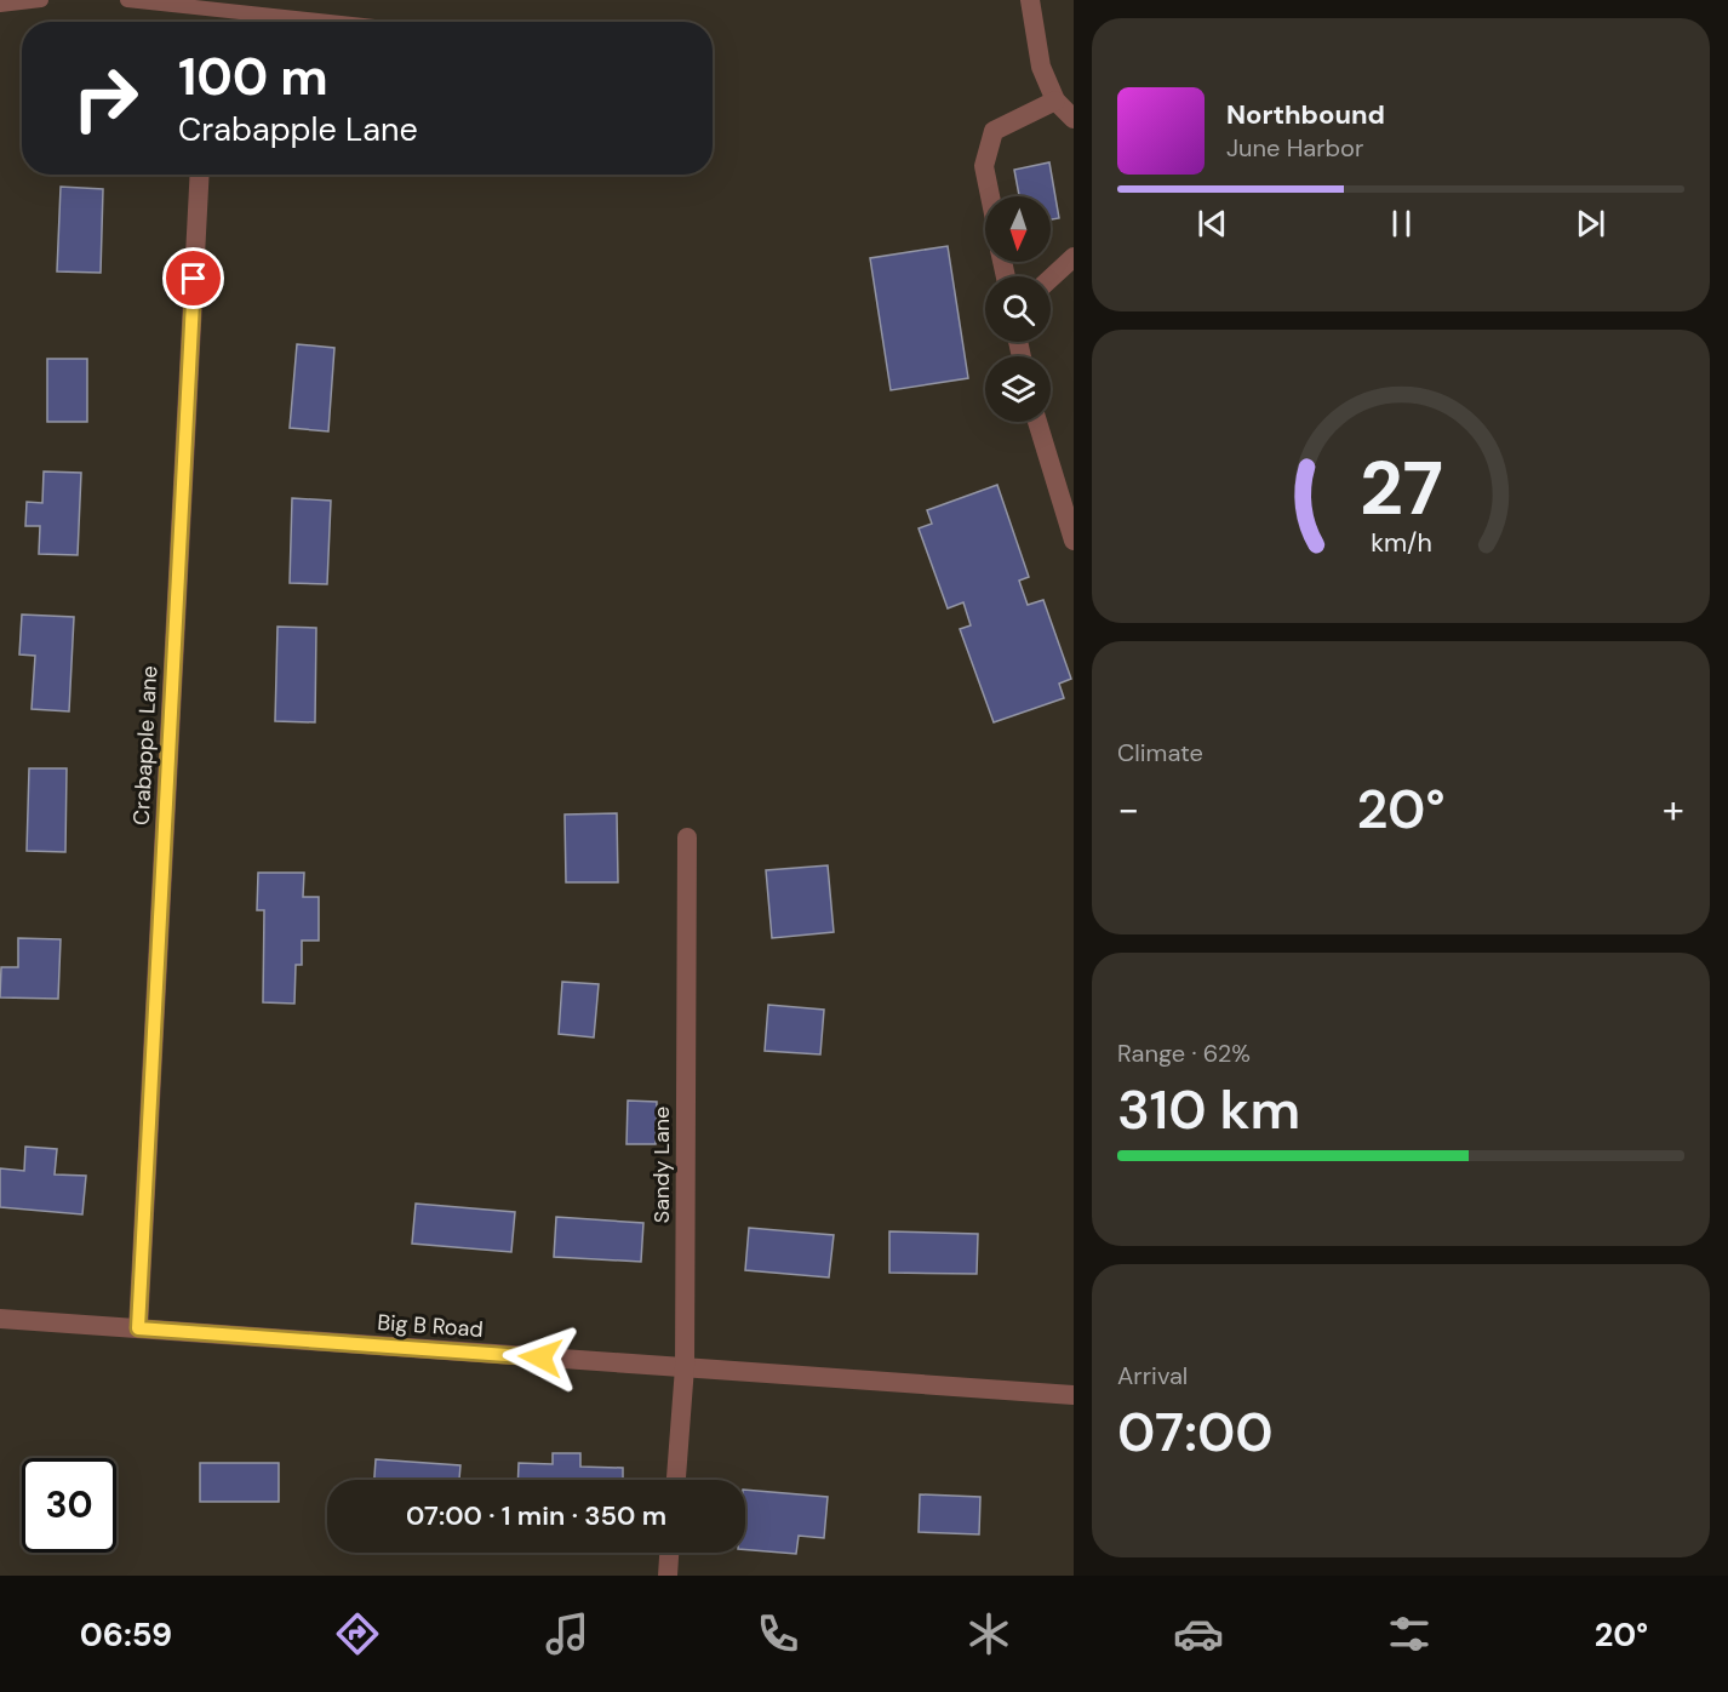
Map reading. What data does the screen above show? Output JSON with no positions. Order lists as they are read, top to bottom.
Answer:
{
  "streets": {
    "street": ["Crabapple Lane", "Sandy Lane", "Big B Road"]
  },
  "crossings": [
    ["Crabapple Lane", "Big B Road"],
    ["Sandy Lane", "Big B Road"]
  ],
  "north": "bottom",
  "page": {
    "turn": ["100 m", "Crabapple Lane"],
    "song": ["Northbound", "June Harbor"],
    "tile": [
      "Climate",
      ["Range · 62%", "310 km"],
      ["Arrival", "07:00"]
    ],
    "heat": ["−", "20°", "+"],
    "limit": "30",
    "trip": "07:00 · 1 min · 350 m",
    "tabs": ["06:59", "20°"],
    "gauge": ["27", "km/h"]
  }
}
